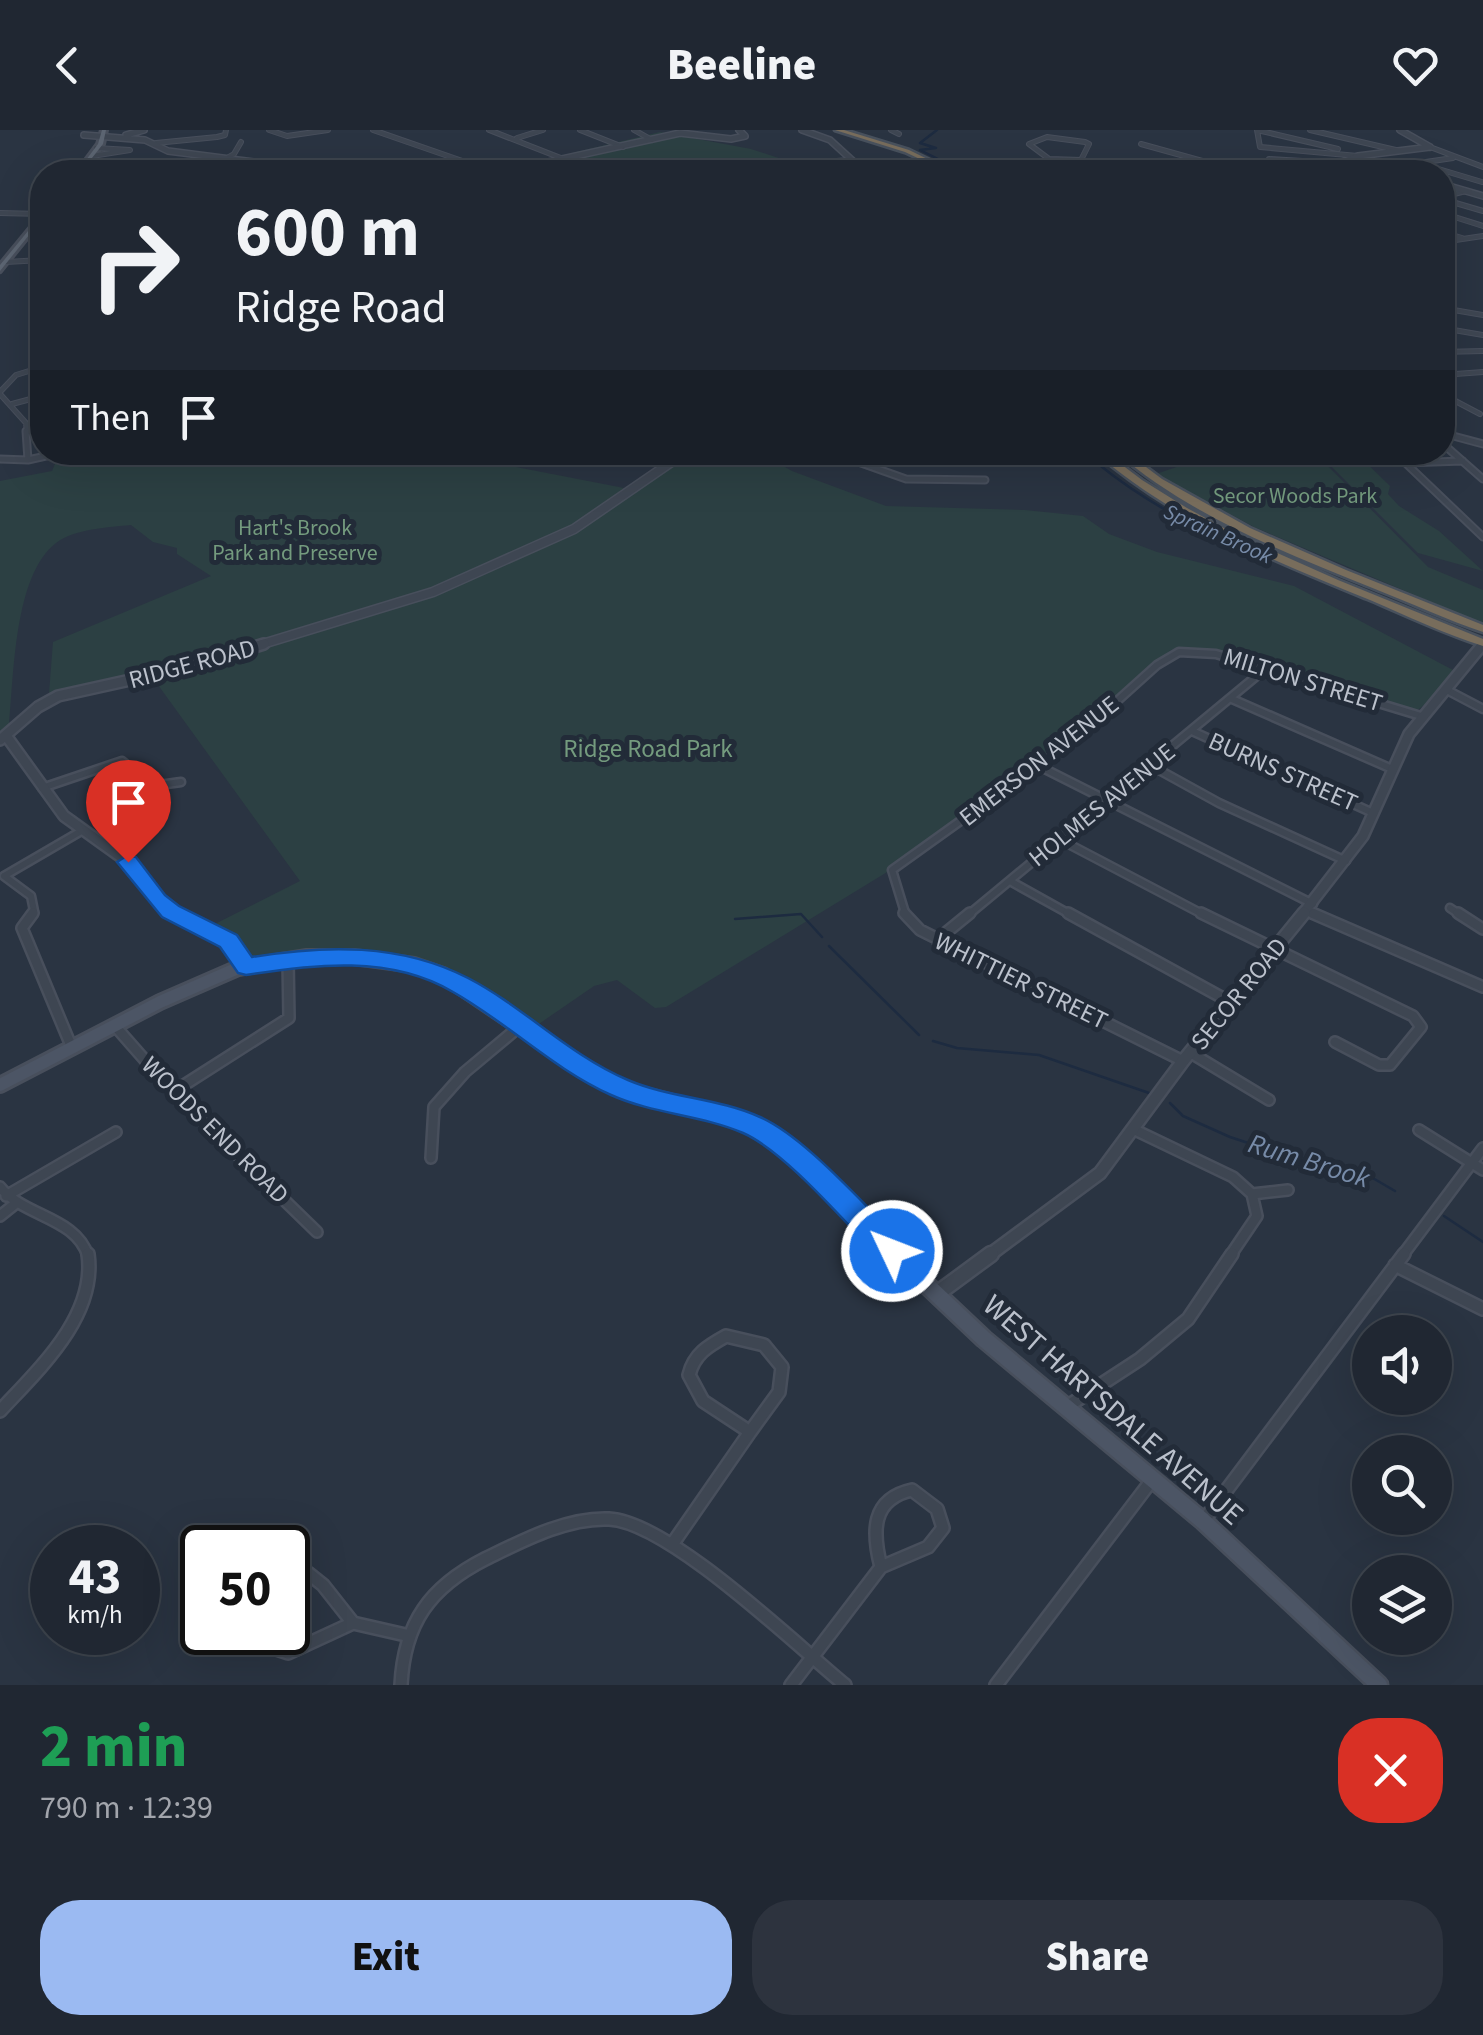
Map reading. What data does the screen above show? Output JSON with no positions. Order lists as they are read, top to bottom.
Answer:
{
  "streets": {
    "main road": ["WEST HARTSDALE AVENUE"],
    "street": [
      "RIDGE ROAD",
      "MILTON STREET",
      "EMERSON AVENUE",
      "BURNS STREET",
      "HOLMES AVENUE",
      "WHITTIER STREET",
      "SECOR ROAD",
      "WOODS END ROAD"
    ]
  },
  "crossings": [
    ["RIDGE ROAD", "WEST HARTSDALE AVENUE"],
    ["MILTON STREET", "EMERSON AVENUE"],
    ["MILTON STREET", "HOLMES AVENUE"],
    ["MILTON STREET", "SECOR ROAD"],
    ["EMERSON AVENUE", "WHITTIER STREET"],
    ["BURNS STREET", "HOLMES AVENUE"],
    ["BURNS STREET", "SECOR ROAD"],
    ["HOLMES AVENUE", "WHITTIER STREET"],
    ["WHITTIER STREET", "SECOR ROAD"],
    ["SECOR ROAD", "WEST HARTSDALE AVENUE"],
    ["WOODS END ROAD", "WEST HARTSDALE AVENUE"]
  ],
  "water": ["Sprain Brook", "Rum Brook"],
  "parks": ["Secor Woods Park", "Hart's Brook Park and Preserve", "Ridge Road Park"],
  "page": {
    "header": "Beeline",
    "turn": ["600 m", "Ridge Road"],
    "then": "Then",
    "speed": "43 km/h",
    "limit": "50",
    "heading": ["2 min", "790 m · 12:39"],
    "buttons": ["Exit", "Share"]
  }
}
